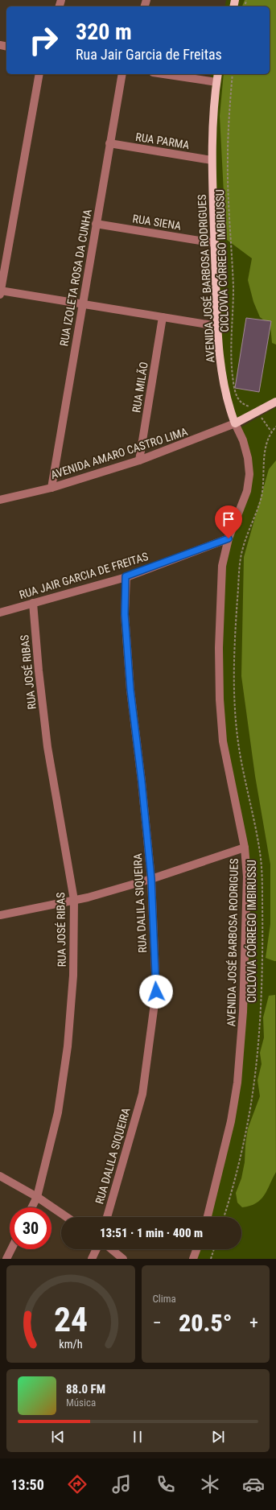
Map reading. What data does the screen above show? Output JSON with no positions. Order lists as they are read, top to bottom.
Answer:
{
  "streets": {
    "main road": ["AVENIDA JOSÉ BARBOSA RODRIGUES", "AVENIDA AMARO CASTRO LIMA"],
    "street": [
      "RUA PARMA",
      "RUA SIENA",
      "RUA IZOLETA ROSA DA CUNHA",
      "RUA MILÃO",
      "RUA JAIR GARCIA DE FREITAS",
      "RUA JOSÉ RIBAS",
      "RUA DALILA SIQUEIRA"
    ],
    "path": ["CICLOVIA CÓRREGO IMBIRUSSU"]
  },
  "crossings": [
    ["RUA PARMA", "RUA IZOLETA ROSA DA CUNHA"],
    ["RUA PARMA", "AVENIDA JOSÉ BARBOSA RODRIGUES"],
    ["RUA SIENA", "RUA IZOLETA ROSA DA CUNHA"],
    ["RUA SIENA", "AVENIDA JOSÉ BARBOSA RODRIGUES"],
    ["CICLOVIA CÓRREGO IMBIRUSSU", "AVENIDA AMARO CASTRO LIMA"],
    ["RUA IZOLETA ROSA DA CUNHA", "AVENIDA AMARO CASTRO LIMA"],
    ["AVENIDA JOSÉ BARBOSA RODRIGUES", "AVENIDA AMARO CASTRO LIMA"],
    ["AVENIDA JOSÉ BARBOSA RODRIGUES", "RUA JAIR GARCIA DE FREITAS"],
    ["RUA MILÃO", "AVENIDA AMARO CASTRO LIMA"],
    ["RUA JAIR GARCIA DE FREITAS", "RUA JOSÉ RIBAS"],
    ["RUA JAIR GARCIA DE FREITAS", "RUA DALILA SIQUEIRA"]
  ],
  "page": {
    "turn": ["320 m", "Rua Jair Garcia de Freitas"],
    "limit": "30",
    "trip": "13:51 · 1 min · 400 m",
    "tile": "Clima",
    "heat": ["−", "20.5°", "+"],
    "song": ["88.0 FM", "Música"],
    "tabs": "13:50",
    "gauge": ["24", "km/h"]
  }
}
